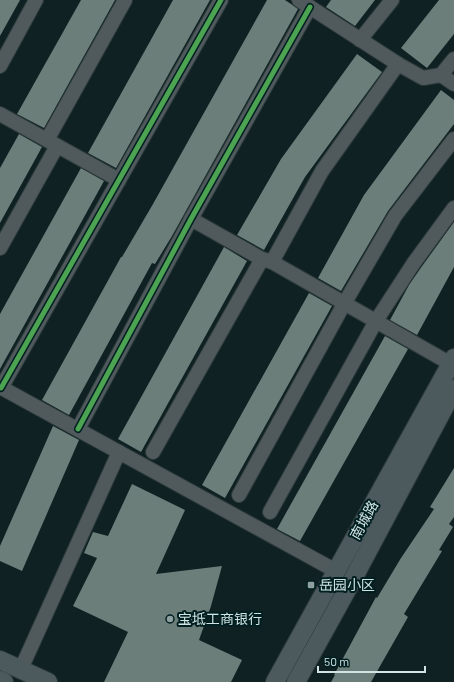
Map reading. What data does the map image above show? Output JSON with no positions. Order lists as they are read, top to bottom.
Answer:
{
  "streets": {
    "main road": ["南城路"]
  },
  "places": {
    "transit": ["岳园小区"],
    "other": ["宝坻工商银行"]
  },
  "scale_bar": "50 m"
}
